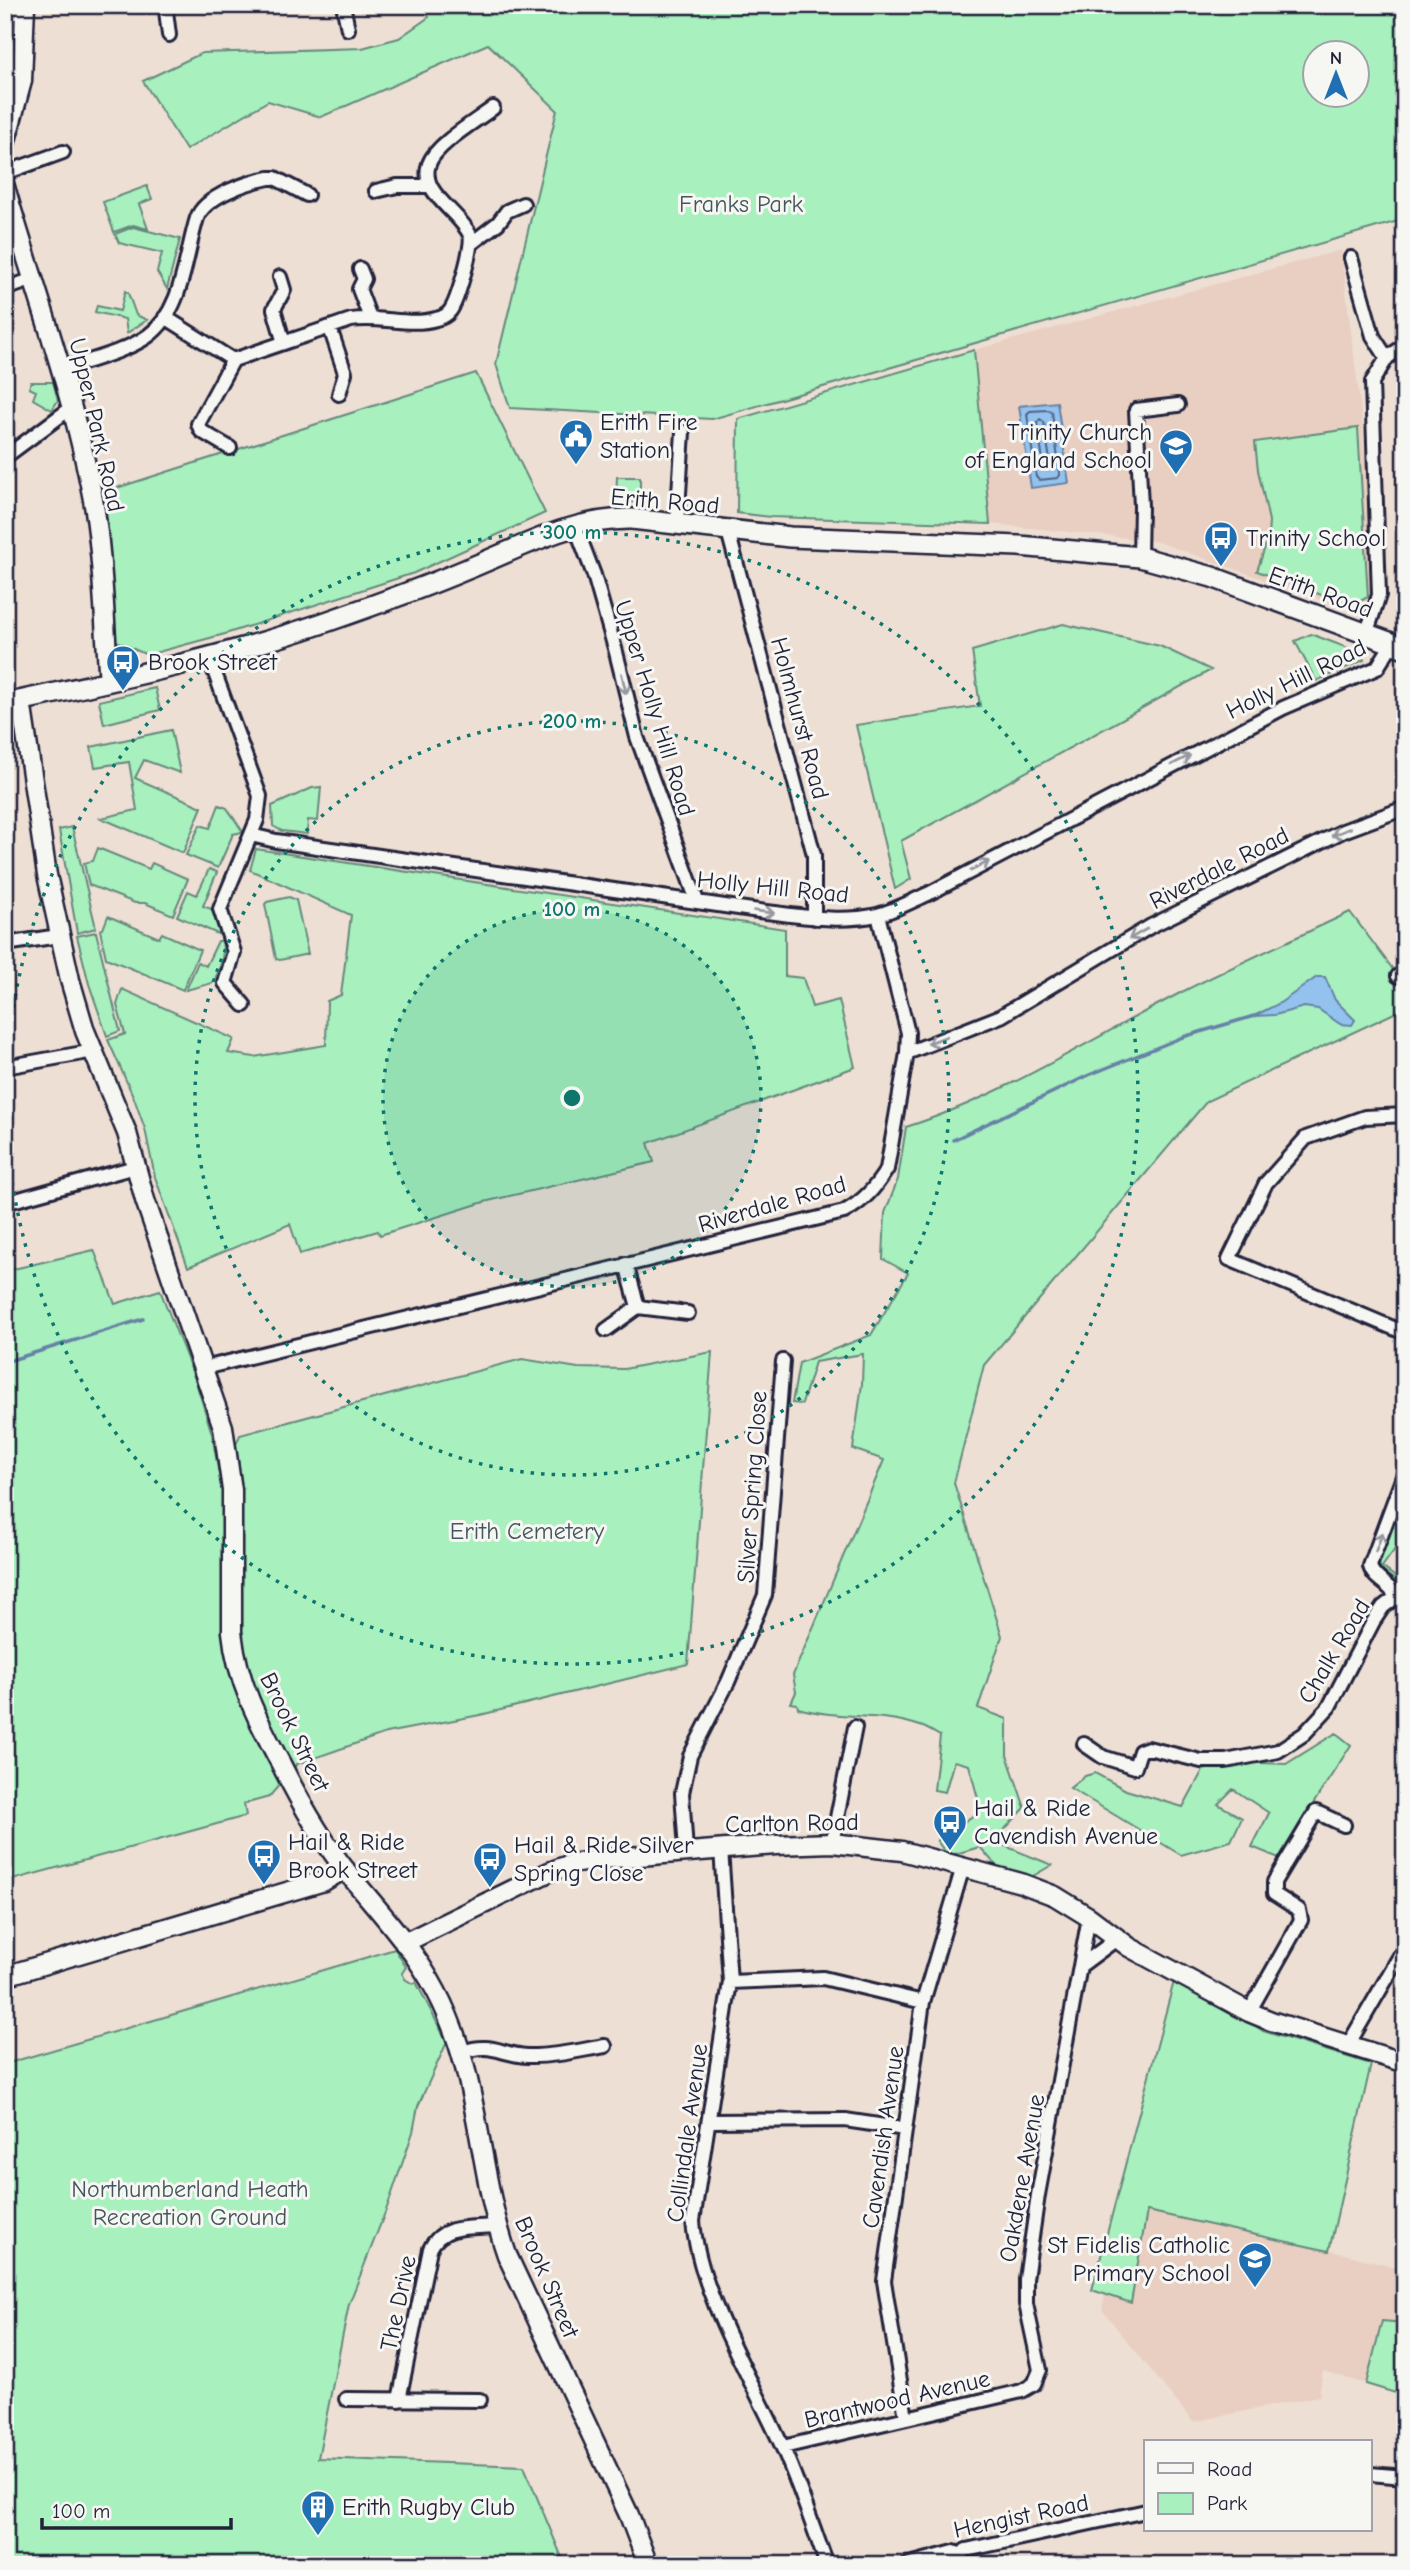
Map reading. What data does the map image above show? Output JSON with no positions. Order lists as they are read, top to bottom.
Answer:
{
  "streets": {
    "main road": ["Erith Road"],
    "street": [
      "Upper Park Road",
      "Holly Hill Road",
      "Upper Holly Hill Road",
      "Holmhurst Road",
      "Riverdale Road",
      "Silver Spring Close",
      "Chalk Road",
      "Brook Street",
      "Carlton Road",
      "Collindale Avenue",
      "Cavendish Avenue",
      "Oakdene Avenue",
      "The Drive",
      "Brantwood Avenue",
      "Hengist Road"
    ]
  },
  "crossings": [
    ["Upper Park Road", "Erith Road"],
    ["Erith Road", "Holly Hill Road"],
    ["Erith Road", "Upper Holly Hill Road"],
    ["Erith Road", "Holmhurst Road"],
    ["Erith Road", "Brook Street"],
    ["Holly Hill Road", "Upper Holly Hill Road"],
    ["Holly Hill Road", "Holmhurst Road"],
    ["Riverdale Road", "Brook Street"],
    ["Silver Spring Close", "Carlton Road"],
    ["Brook Street", "Carlton Road"],
    ["Brook Street", "The Drive"],
    ["Carlton Road", "Collindale Avenue"],
    ["Carlton Road", "Cavendish Avenue"],
    ["Carlton Road", "Oakdene Avenue"],
    ["Collindale Avenue", "Brantwood Avenue"],
    ["Cavendish Avenue", "Brantwood Avenue"],
    ["Oakdene Avenue", "Brantwood Avenue"]
  ],
  "one_way": ["Holly Hill Road", "Upper Holly Hill Road", "Riverdale Road"],
  "parks": ["Franks Park", "Erith Cemetery", "Northumberland Heath Recreation Ground"],
  "places": {
    "public building": ["Erith Fire Station"],
    "school or university": ["Trinity Church of England School", "St Fidelis Catholic Primary School"],
    "bus stop": [
      "Trinity School",
      "Brook Street",
      "Hail & Ride Cavendish Avenue",
      "Hail & Ride Brook Street",
      "Hail & Ride Silver Spring Close"
    ],
    "building": ["Erith Rugby Club"]
  },
  "legend": ["Road", "Park"],
  "scale_bar": "100 m",
  "north": "top",
  "rings": ["300 m", "200 m", "100 m"]
}
